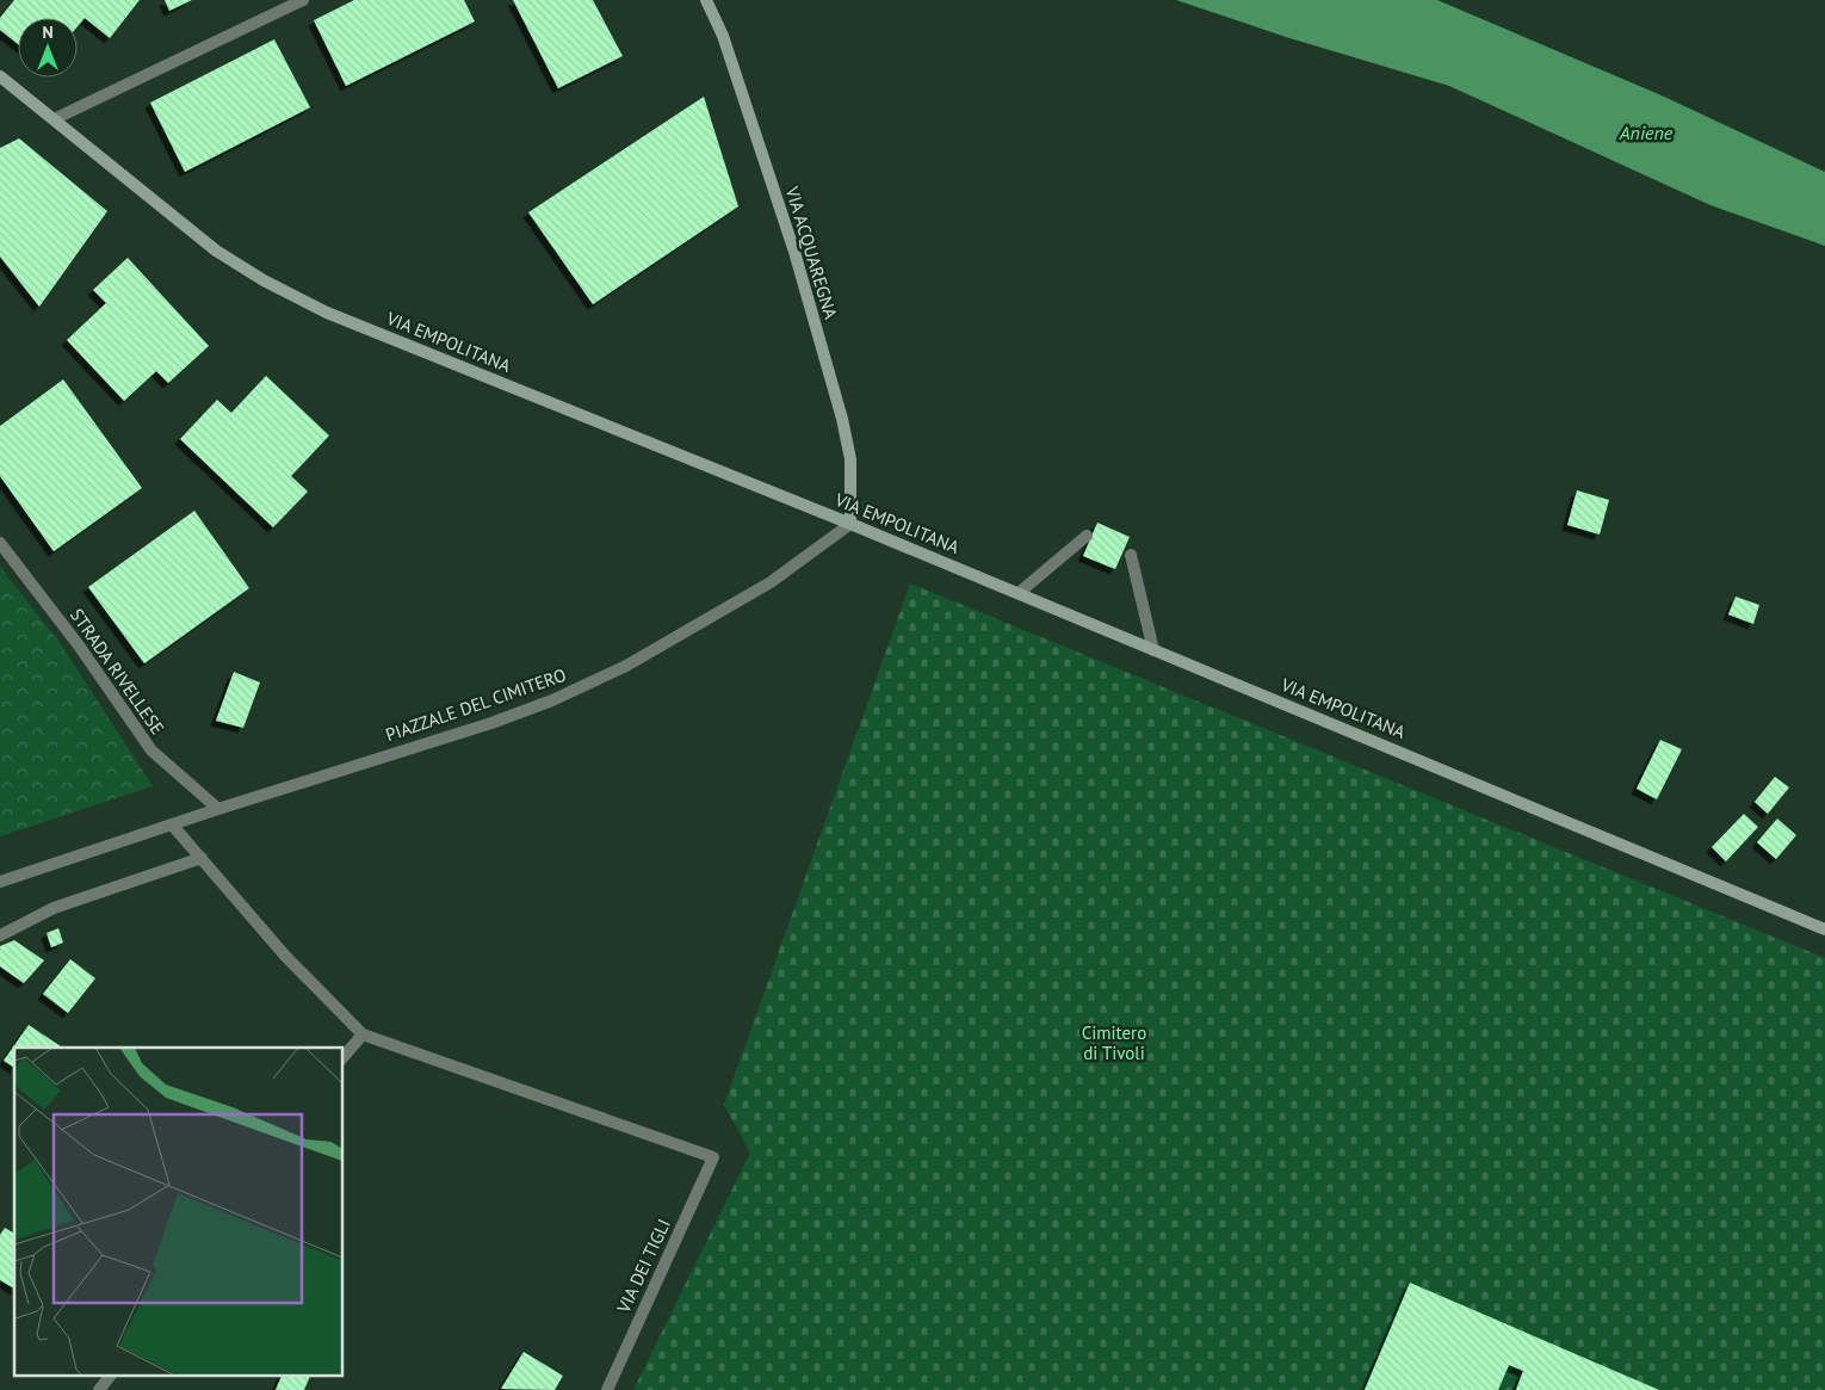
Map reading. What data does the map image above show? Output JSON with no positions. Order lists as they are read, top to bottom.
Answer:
{
  "streets": {
    "main road": ["VIA ACQUAREGNA", "VIA EMPOLITANA"],
    "street": ["STRADA RIVELLESE", "PIAZZALE DEL CIMITERO", "VIA DEI TIGLI"]
  },
  "crossings": [
    ["VIA ACQUAREGNA", "VIA EMPOLITANA"],
    ["VIA ACQUAREGNA", "PIAZZALE DEL CIMITERO"],
    ["VIA EMPOLITANA", "PIAZZALE DEL CIMITERO"],
    ["STRADA RIVELLESE", "PIAZZALE DEL CIMITERO"]
  ],
  "water": ["Aniene"],
  "parks": ["Cimitero di Tivoli"],
  "north": "top"
}
